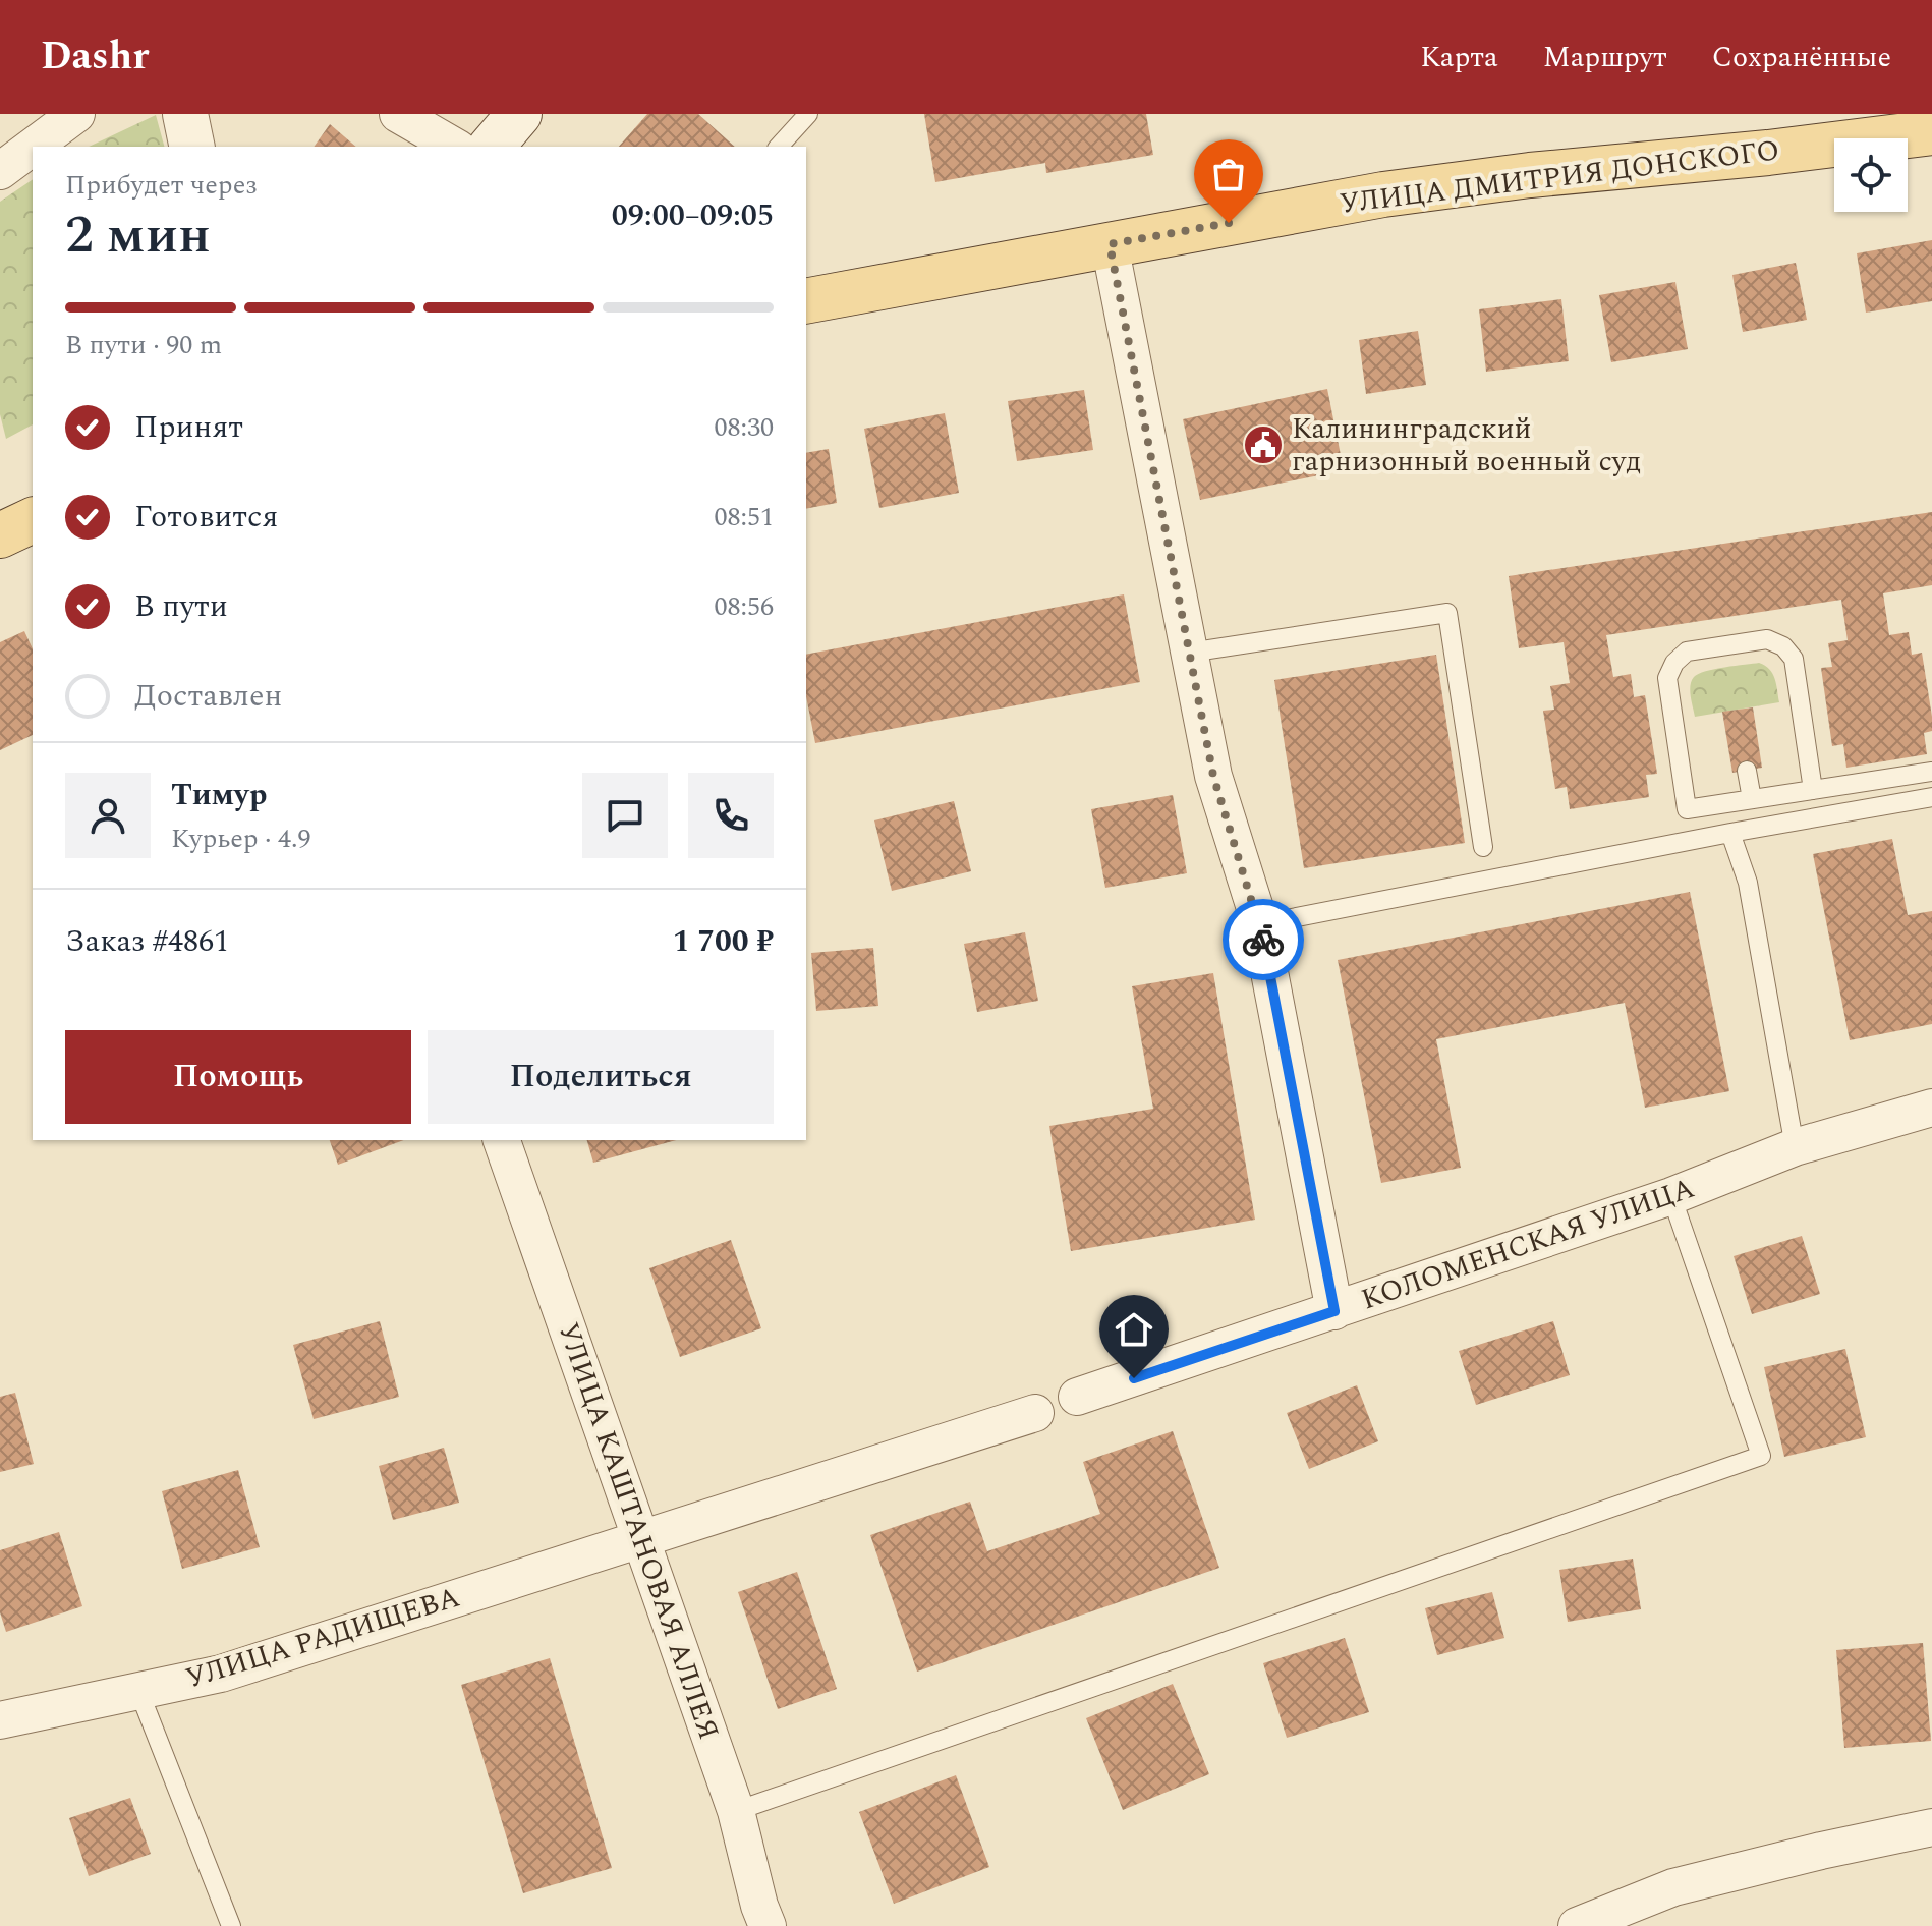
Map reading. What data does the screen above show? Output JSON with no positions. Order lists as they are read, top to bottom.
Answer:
{
  "streets": {
    "main road": ["УЛИЦА ДМИТРИЯ ДОНСКОГО"],
    "street": ["КОЛОМЕНСКАЯ УЛИЦА", "УЛИЦА КАШТАНОВАЯ АЛЛЕЯ", "УЛИЦА РАДИЩЕВА"]
  },
  "crossings": [
    ["УЛИЦА КАШТАНОВАЯ АЛЛЕЯ", "УЛИЦА РАДИЩЕВА"]
  ],
  "places": {
    "public building": ["Калининградский гарнизонный военный суд"]
  },
  "page": {
    "header": "Dashr",
    "nav": ["Карта", "Маршрут", "Сохранённые"],
    "heading": ["2 мин", "Прибудет через", "09:00–09:05"],
    "panel": [
      "Тимур",
      "Курьер · 4.9",
      "Заказ #4861",
      "1 700 ₽"
    ],
    "bar": "В пути · 90 m",
    "list": [
      ["Принят", "08:30"],
      ["Готовится", "08:51"],
      ["В пути", "08:56"],
      "Доставлен"
    ],
    "buttons": ["Помощь", "Поделиться"]
  }
}
